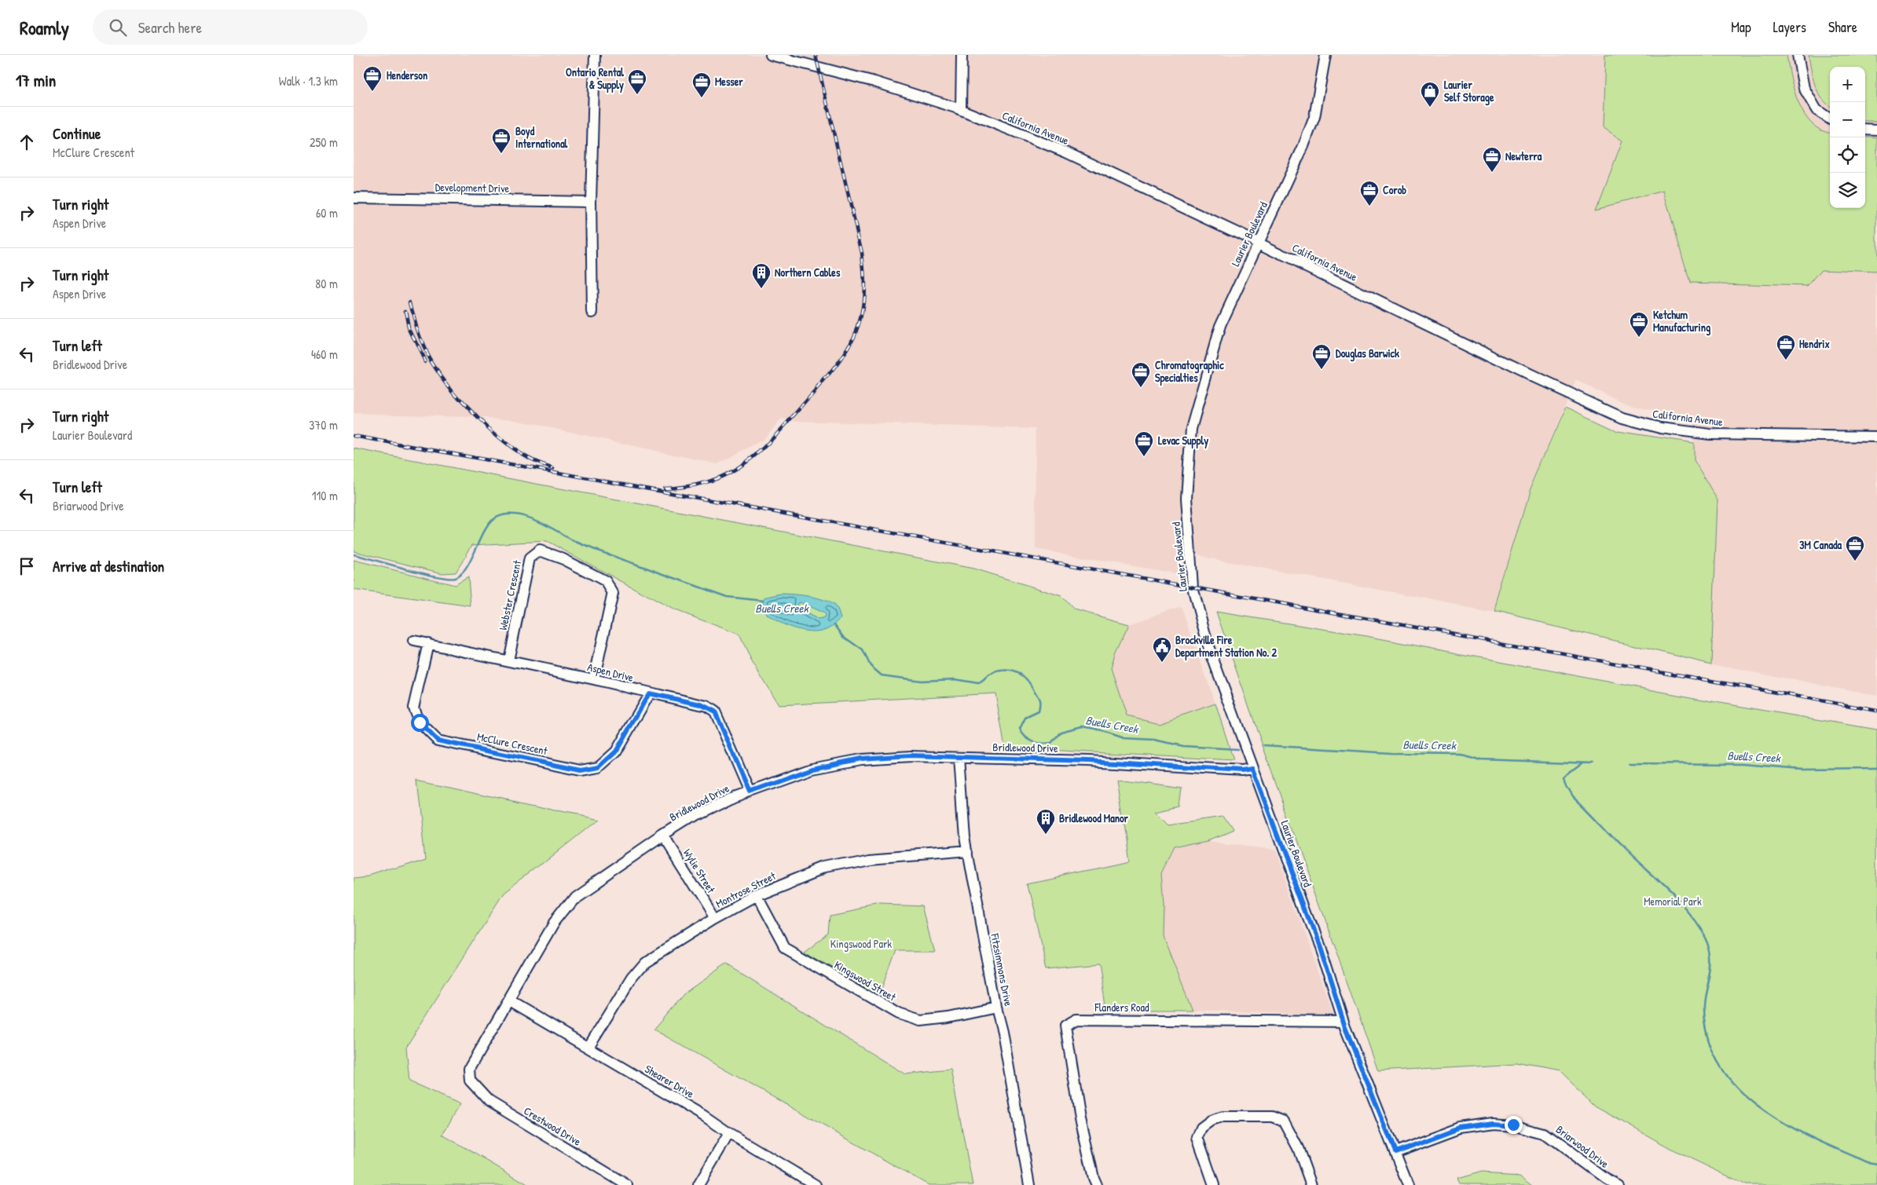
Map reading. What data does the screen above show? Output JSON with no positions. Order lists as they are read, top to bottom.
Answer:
{
  "streets": {
    "street": [
      "California Avenue",
      "Development Drive",
      "Laurier Boulevard",
      "Webster Crescent",
      "Aspen Drive",
      "McClure Crescent",
      "Bridlewood Drive",
      "Wylie Street",
      "Montrose Street",
      "Fitzsimmons Drive",
      "Kingswood Street",
      "Flanders Road",
      "Shearer Drive",
      "Crestwood Drive",
      "Briarwood Drive"
    ]
  },
  "crossings": [
    ["California Avenue", "Laurier Boulevard"],
    ["Laurier Boulevard", "Bridlewood Drive"],
    ["Laurier Boulevard", "Flanders Road"],
    ["Laurier Boulevard", "Briarwood Drive"],
    ["Webster Crescent", "Aspen Drive"],
    ["Aspen Drive", "McClure Crescent"],
    ["Aspen Drive", "Bridlewood Drive"],
    ["Bridlewood Drive", "Wylie Street"],
    ["Bridlewood Drive", "Fitzsimmons Drive"],
    ["Bridlewood Drive", "Shearer Drive"],
    ["Bridlewood Drive", "Crestwood Drive"],
    ["Wylie Street", "Montrose Street"],
    ["Montrose Street", "Fitzsimmons Drive"],
    ["Montrose Street", "Kingswood Street"],
    ["Montrose Street", "Shearer Drive"],
    ["Fitzsimmons Drive", "Kingswood Street"]
  ],
  "water": ["Buells Creek"],
  "parks": ["Memorial Park", "Kingswood Park"],
  "places": {
    "office": [
      "Henderson",
      "Ontario Rental & Supply",
      "Messer",
      "Boyd International",
      "Newterra",
      "Corob",
      "Ketchum Manufacturing",
      "Hendrix",
      "Douglas Barwick",
      "Chromatographic Specialties",
      "Levac Supply",
      "3M Canada"
    ],
    "shop": ["Laurier Self Storage"],
    "building": ["Northern Cables", "Bridlewood Manor"],
    "public building": ["Brockville Fire Department Station No. 2"]
  },
  "page": {
    "header": "Roamly",
    "search": "Search here",
    "nav": ["Map", "Layers", "Share"],
    "heading": ["17 min", "Walk · 1.3 km"],
    "map_buttons": ["+", "−"],
    "list": [
      ["Continue", "McClure Crescent", "250 m"],
      ["Turn right", "Aspen Drive", "60 m"],
      ["Turn right", "Aspen Drive", "80 m"],
      ["Turn left", "Bridlewood Drive", "460 m"],
      ["Turn right", "Laurier Boulevard", "370 m"],
      ["Turn left", "Briarwood Drive", "110 m"],
      "Arrive at destination"
    ]
  }
}
